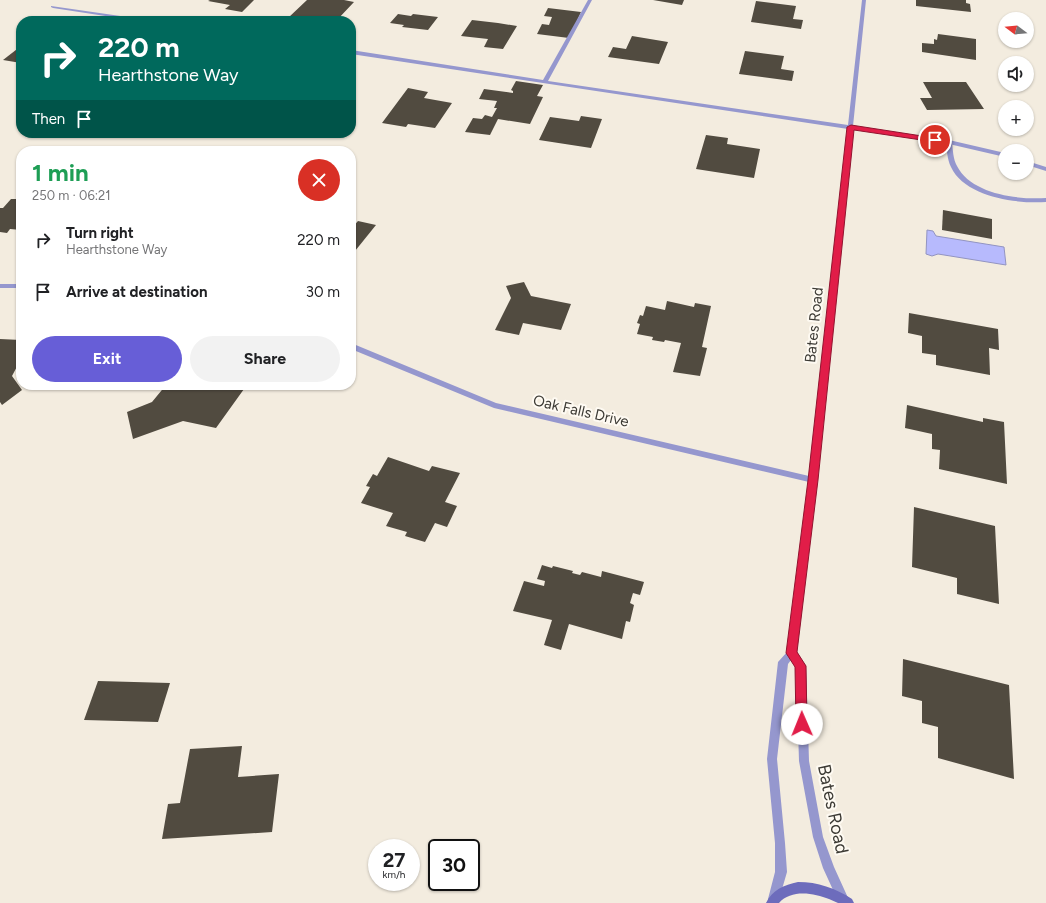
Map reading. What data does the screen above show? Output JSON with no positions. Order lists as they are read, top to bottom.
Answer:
{
  "streets": {
    "street": ["Bates Road", "Oak Falls Drive"]
  },
  "crossings": [
    ["Bates Road", "Oak Falls Drive"]
  ],
  "north": "left",
  "page": {
    "map_buttons": ["+", "−"],
    "turn": ["220 m", "Hearthstone Way"],
    "then": "Then",
    "heading": ["1 min", "250 m · 06:21"],
    "list": [
      {
        "name": "Turn right",
        "note": "Hearthstone Way",
        "value": "220 m"
      },
      {
        "name": "Arrive at destination",
        "value": "30 m"
      }
    ],
    "buttons": ["Exit", "Share"],
    "speed": "27 km/h",
    "limit": "30"
  }
}
